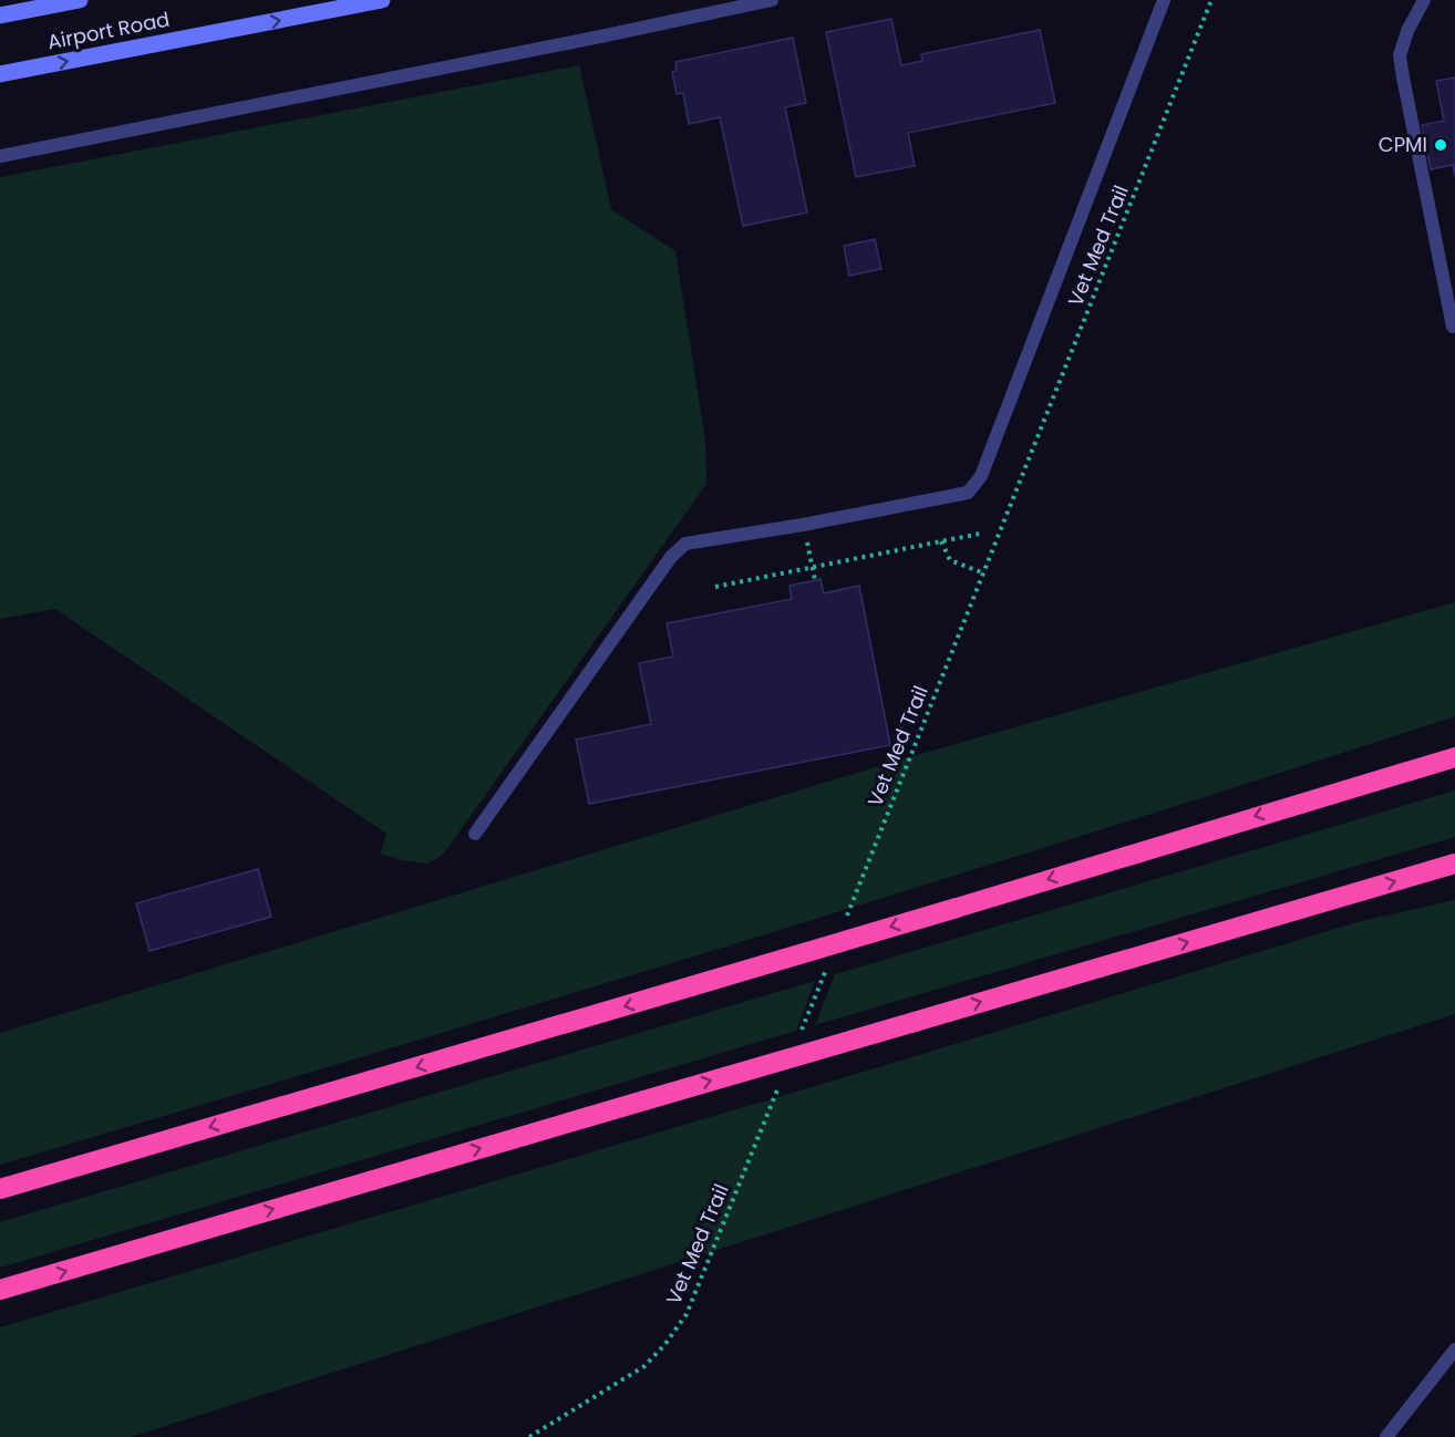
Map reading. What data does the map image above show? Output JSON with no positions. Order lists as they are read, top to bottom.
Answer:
{
  "streets": {
    "main road": ["Airport Road"],
    "path": ["Vet Med Trail"]
  },
  "one_way": ["Airport Road"],
  "places": ["CPMI"]
}
